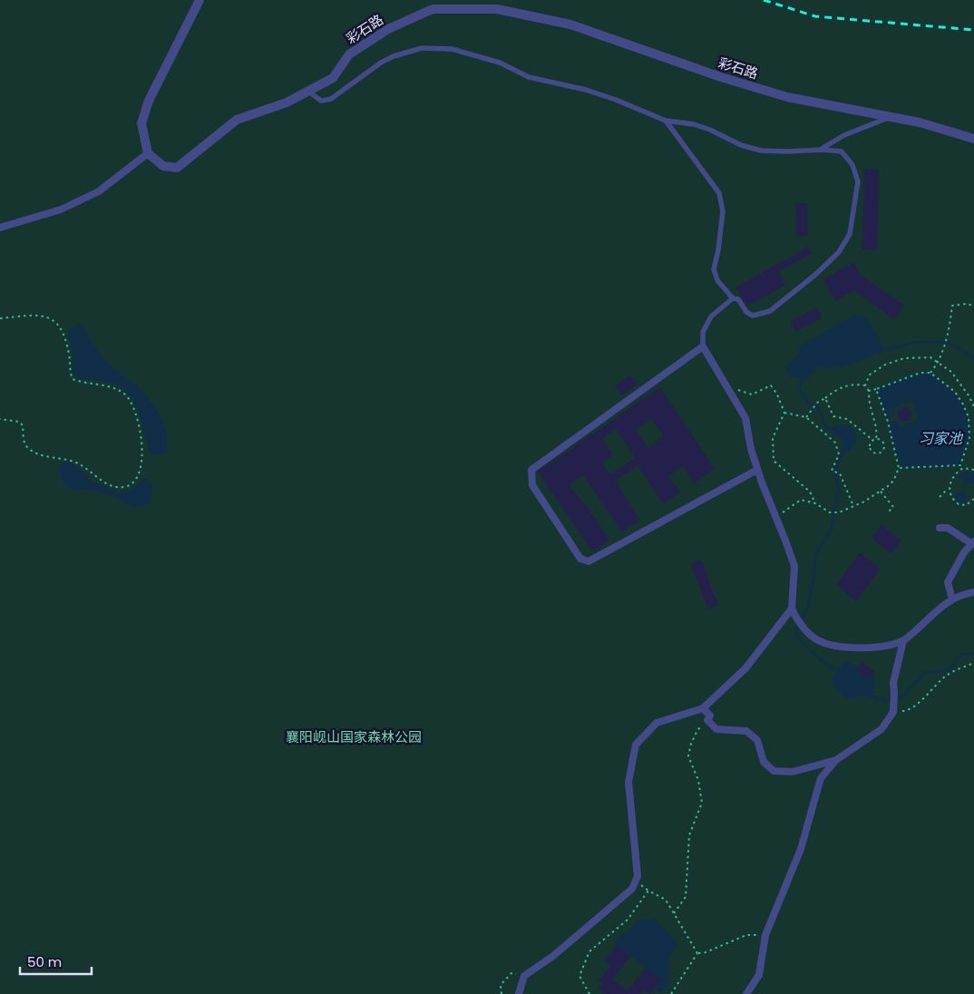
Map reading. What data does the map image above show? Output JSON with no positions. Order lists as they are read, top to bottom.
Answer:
{
  "streets": {
    "street": ["彩石路"]
  },
  "water": ["习家池"],
  "parks": ["襄阳岘山国家森林公园"],
  "scale_bar": "50 m"
}
